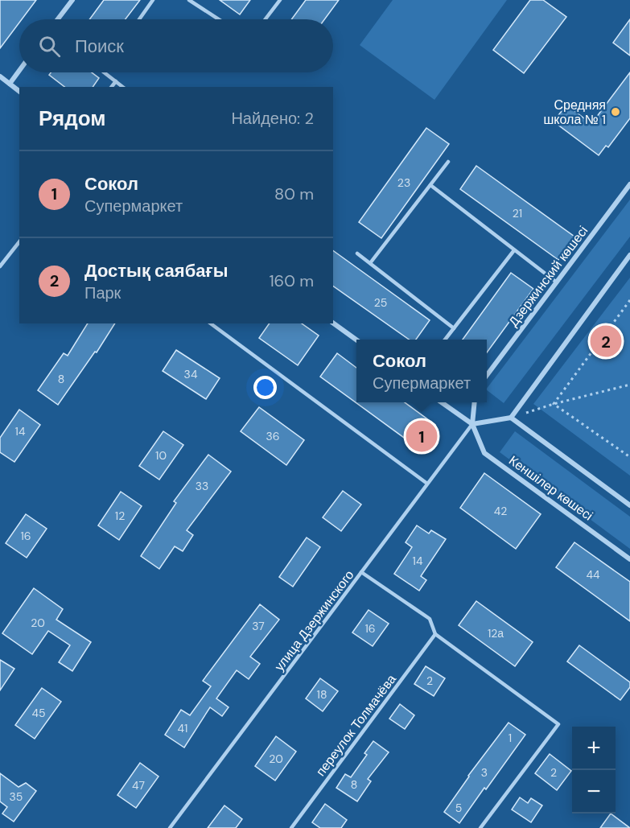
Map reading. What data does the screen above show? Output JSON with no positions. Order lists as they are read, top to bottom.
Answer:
{
  "streets": {
    "street": ["Дзержинский көшесі", "Кеншілер көшесі"],
    "lane": ["улица Дзержинского", "переулок Толмачёва"]
  },
  "crossings": [
    ["Кеншілер көшесі", "улица Дзержинского"]
  ],
  "places": ["Средняя школа № 1"],
  "house_numbers": [
    "23",
    "21",
    "25",
    "34",
    "8",
    "14",
    "36",
    "10",
    "33",
    "42",
    "12",
    "16",
    "14",
    "44",
    "20",
    "37",
    "16",
    "12а",
    "2",
    "18",
    "45",
    "41",
    "1",
    "20",
    "3",
    "2",
    "8",
    "47",
    "35",
    "5"
  ],
  "page": {
    "search": "Поиск",
    "heading": ["Рядом", "Найдено: 2"],
    "list": [
      {
        "mark": "1",
        "name": "Сокол",
        "note": "Супермаркет",
        "value": "80 m"
      },
      {
        "mark": "2",
        "name": "Достық саябағы",
        "note": "Парк",
        "value": "160 m"
      }
    ],
    "pins": ["2", "1"],
    "popup": ["Сокол", "Супермаркет"],
    "map_buttons": ["+", "−"]
  }
}
